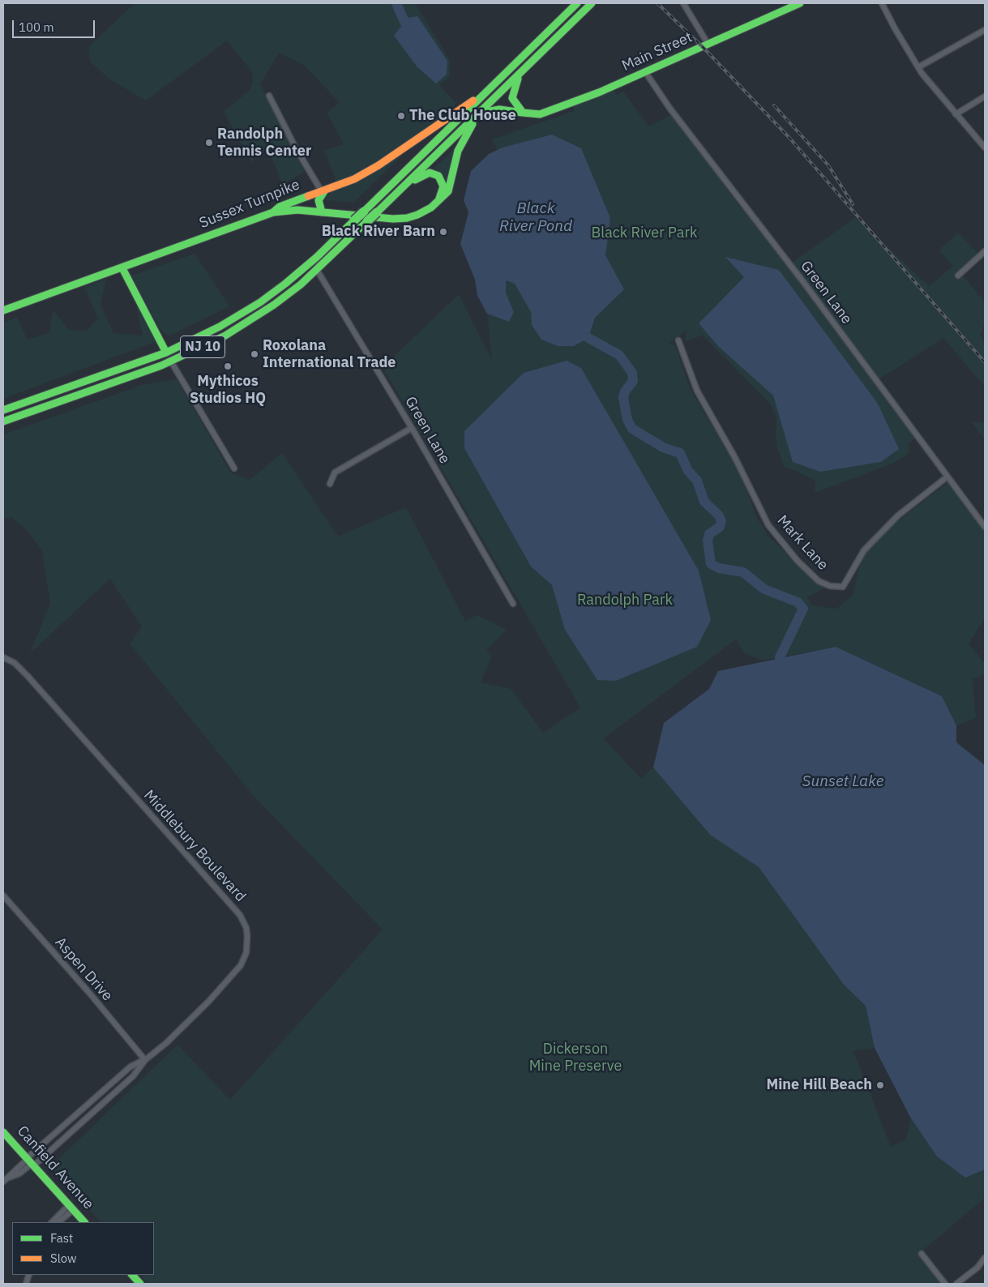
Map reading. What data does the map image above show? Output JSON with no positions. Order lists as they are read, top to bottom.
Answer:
{
  "streets": {
    "main road": [
      "Main Street",
      "Sussex Turnpike",
      "NJ 10",
      "Canfield Avenue"
    ],
    "street": [
      "Green Lane",
      "Mark Lane",
      "Middlebury Boulevard",
      "Aspen Drive"
    ]
  },
  "crossings": [
    ["Main Street", "Green Lane"],
    ["Main Street", "NJ 10"],
    ["Sussex Turnpike", "NJ 10"],
    ["Green Lane", "NJ 10"],
    ["Green Lane", "Mark Lane"],
    ["Middlebury Boulevard", "Aspen Drive"],
    ["Middlebury Boulevard", "Canfield Avenue"]
  ],
  "water": ["Black River Pond", "Sunset Lake"],
  "parks": ["Black River Park", "Randolph Park", "Dickerson Mine Preserve"],
  "places": [
    "The Club House",
    "Randolph Tennis Center",
    "Black River Barn",
    "Roxolana International Trade",
    "Mythicos Studios HQ",
    "Mine Hill Beach"
  ],
  "legend": ["Fast", "Slow"],
  "scale_bar": "100 m"
}
